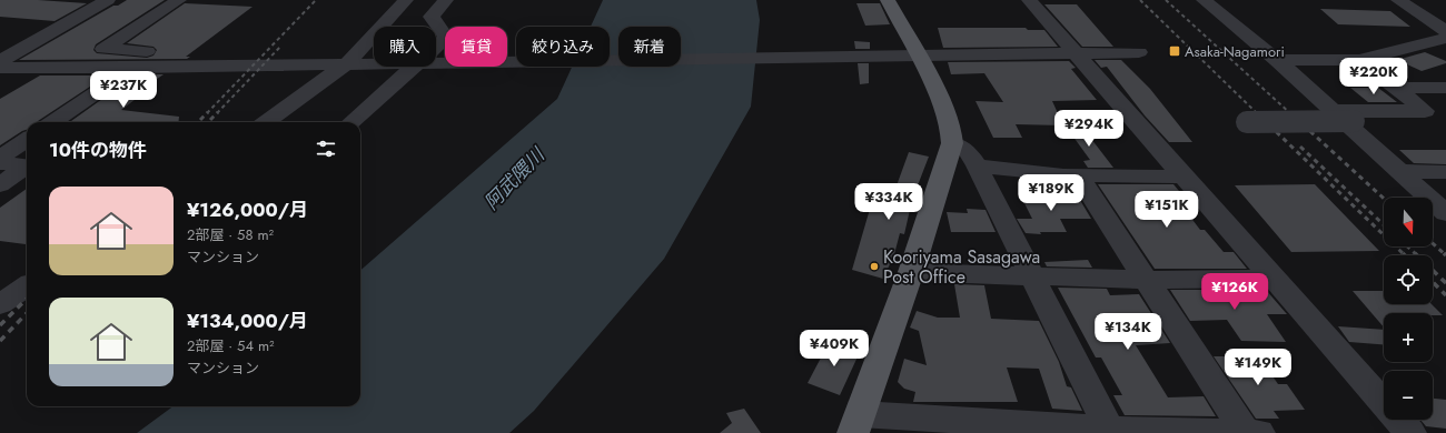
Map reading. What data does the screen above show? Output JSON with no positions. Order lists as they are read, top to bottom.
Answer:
{
  "water": ["阿武隈川"],
  "places": {
    "transit": ["Asaka-Nagamori"],
    "other": ["Kooriyama Sasagawa Post Office"]
  },
  "north": "bottom",
  "page": {
    "chip": [
      "購入",
      "賃貸",
      "絞り込み",
      "新着"
    ],
    "price": [
      "¥220K",
      "¥237K",
      "¥294K",
      "¥189K",
      "¥334K",
      "¥151K",
      "¥126K",
      "¥134K",
      "¥409K",
      "¥149K"
    ],
    "heading": "10件の物件",
    "list": [
      {
        "name": "¥126,000/月",
        "note": "2部屋 · 58 m² · マンション"
      },
      {
        "name": "¥134,000/月",
        "note": "2部屋 · 54 m² · マンション"
      }
    ],
    "map_buttons": ["+", "−"]
  }
}
